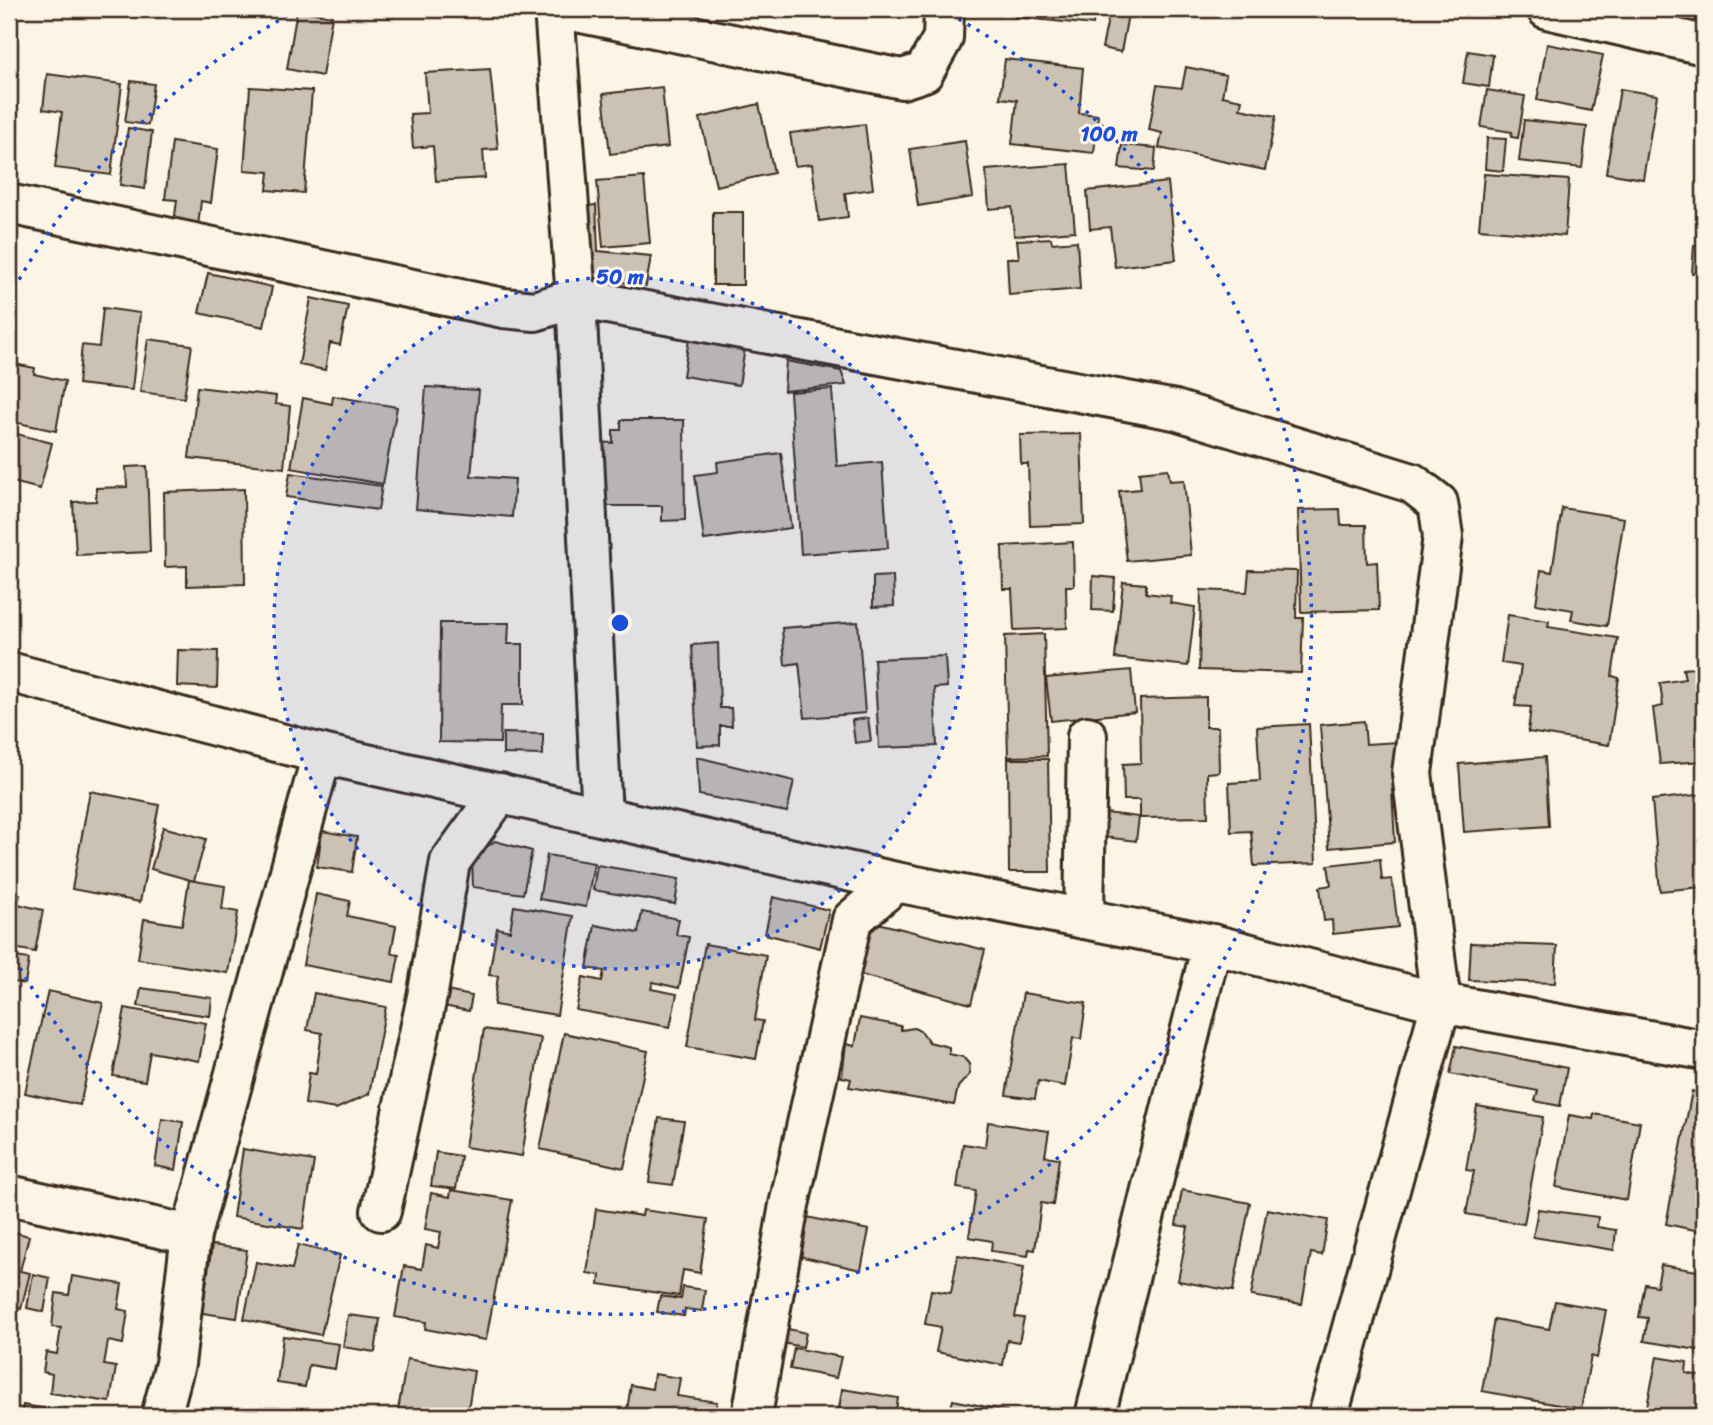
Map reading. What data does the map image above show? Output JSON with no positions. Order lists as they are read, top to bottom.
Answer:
{
  "rings": ["100 m", "50 m"]
}
